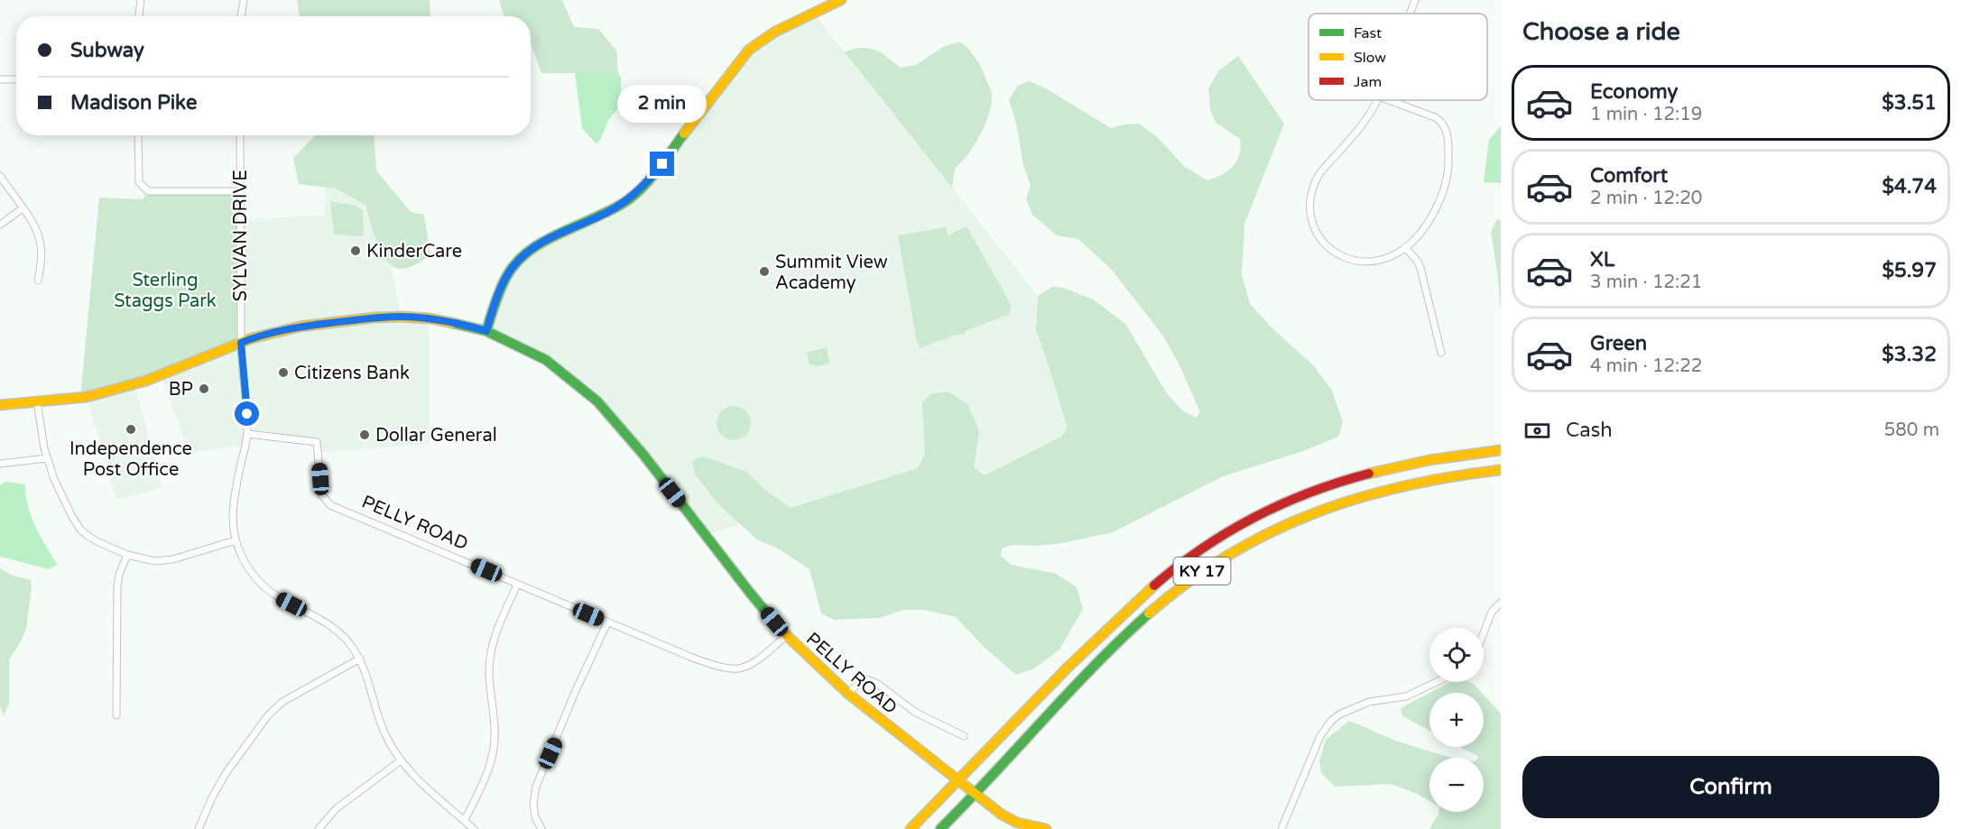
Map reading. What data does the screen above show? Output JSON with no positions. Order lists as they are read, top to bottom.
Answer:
{
  "streets": {
    "main road": ["PELLY ROAD", "KY 17"],
    "street": ["SYLVAN DRIVE"]
  },
  "crossings": [
    ["SYLVAN DRIVE", "PELLY ROAD"],
    ["PELLY ROAD", "KY 17"]
  ],
  "parks": ["Sterling Staggs Park"],
  "places": [
    "KinderCare",
    "Summit View Academy",
    "Citizens Bank",
    "BP",
    "Independence Post Office",
    "Dollar General"
  ],
  "legend": ["Fast", "Slow", "Jam"],
  "page": {
    "heading": "Choose a ride",
    "banner": ["Subway", "Madison Pike"],
    "list": [
      {
        "name": "Economy",
        "note": "1 min · 12:19",
        "value": "$3.51"
      },
      {
        "name": "Comfort",
        "note": "2 min · 12:20",
        "value": "$4.74"
      },
      {
        "name": "XL",
        "note": "3 min · 12:21",
        "value": "$5.97"
      },
      {
        "name": "Green",
        "note": "4 min · 12:22",
        "value": "$3.32"
      }
    ],
    "bubble": "2 min",
    "pay": ["Cash", "580 m"],
    "map_buttons": ["+", "−"],
    "buttons": "Confirm"
  }
}
